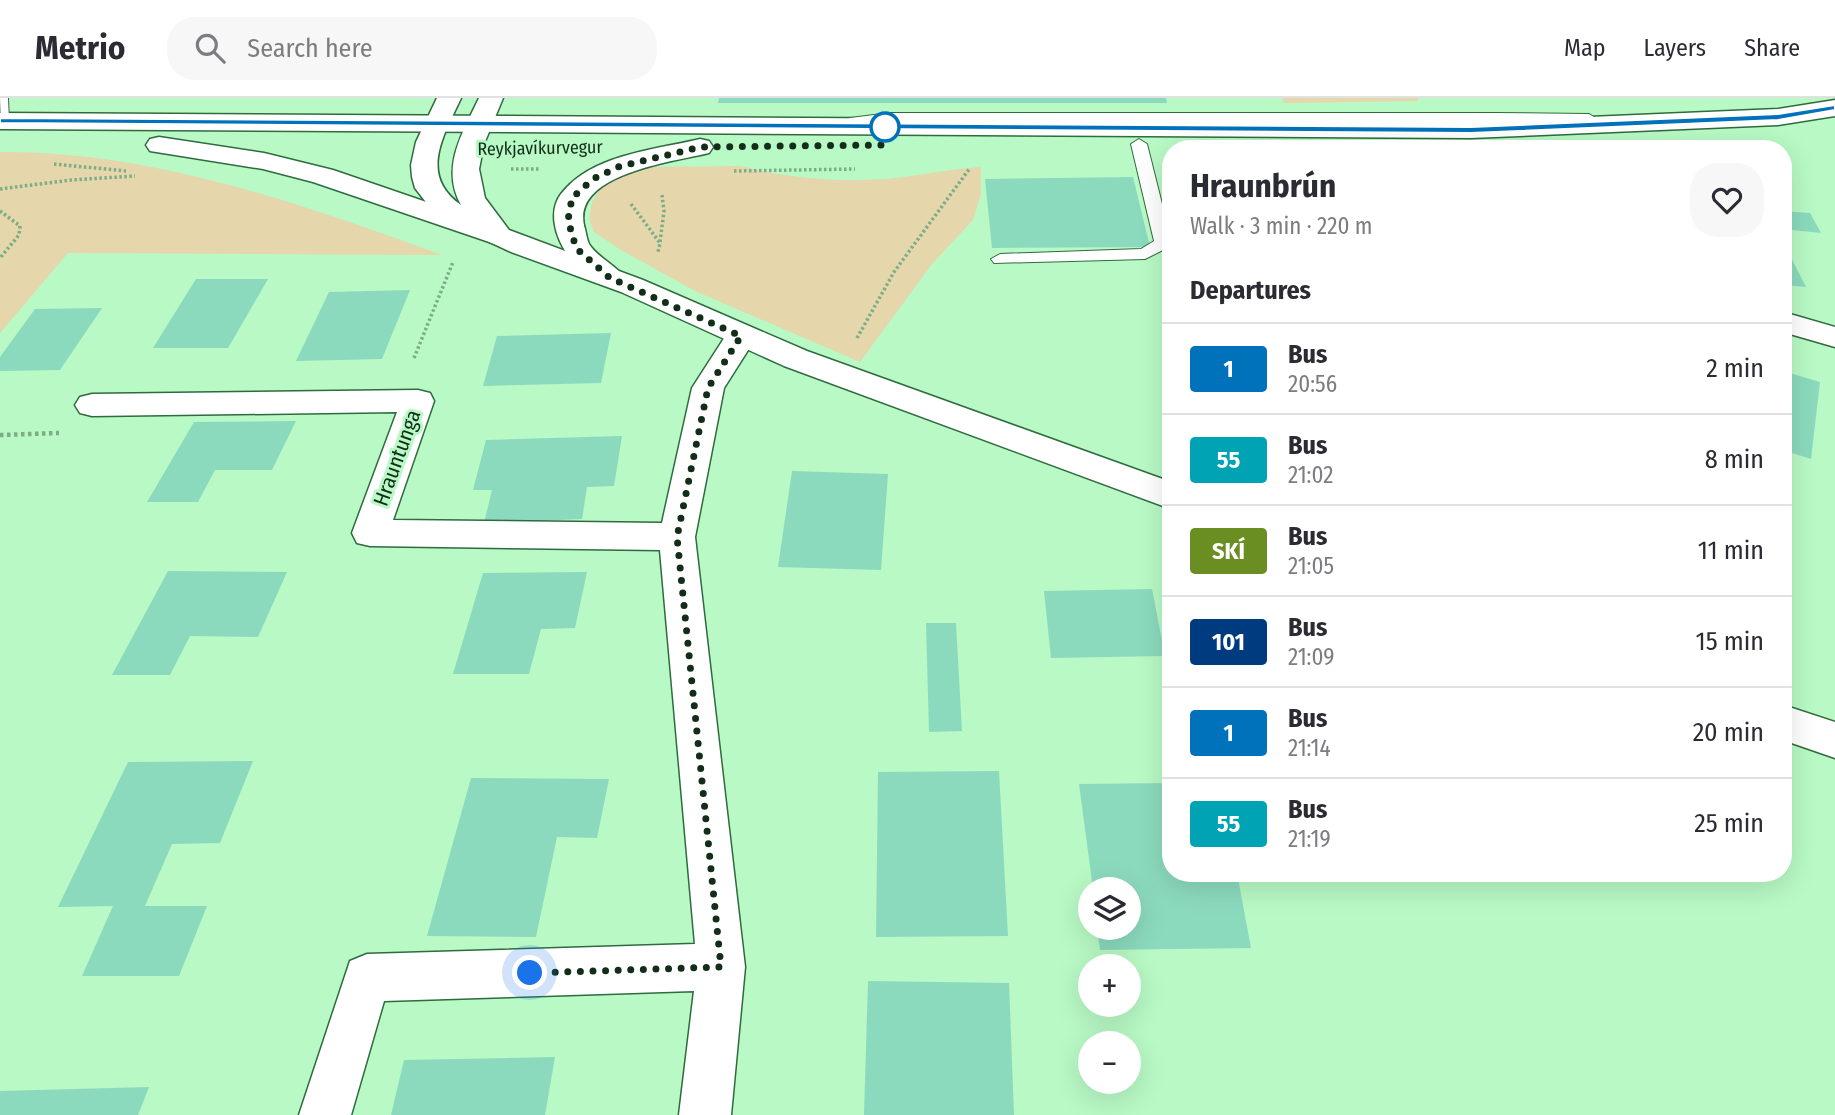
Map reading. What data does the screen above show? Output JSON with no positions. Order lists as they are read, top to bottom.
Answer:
{
  "streets": {
    "main road": ["Reykjavíkurvegur", "Hrauntunga"]
  },
  "lines": ["bus line 1"],
  "page": {
    "header": "Metrio",
    "search": "Search here",
    "nav": ["Map", "Layers", "Share"],
    "heading": [
      ["Hraunbrún", "Walk · 3 min · 220 m"],
      "Departures"
    ],
    "list": [
      {
        "mark": "1",
        "name": "Bus",
        "note": "20:56",
        "value": "2 min"
      },
      {
        "mark": "55",
        "name": "Bus",
        "note": "21:02",
        "value": "8 min"
      },
      {
        "mark": "SKÍ",
        "name": "Bus",
        "note": "21:05",
        "value": "11 min"
      },
      {
        "mark": "101",
        "name": "Bus",
        "note": "21:09",
        "value": "15 min"
      },
      {
        "mark": "1",
        "name": "Bus",
        "note": "21:14",
        "value": "20 min"
      },
      {
        "mark": "55",
        "name": "Bus",
        "note": "21:19",
        "value": "25 min"
      }
    ],
    "map_buttons": ["+", "−"]
  }
}
